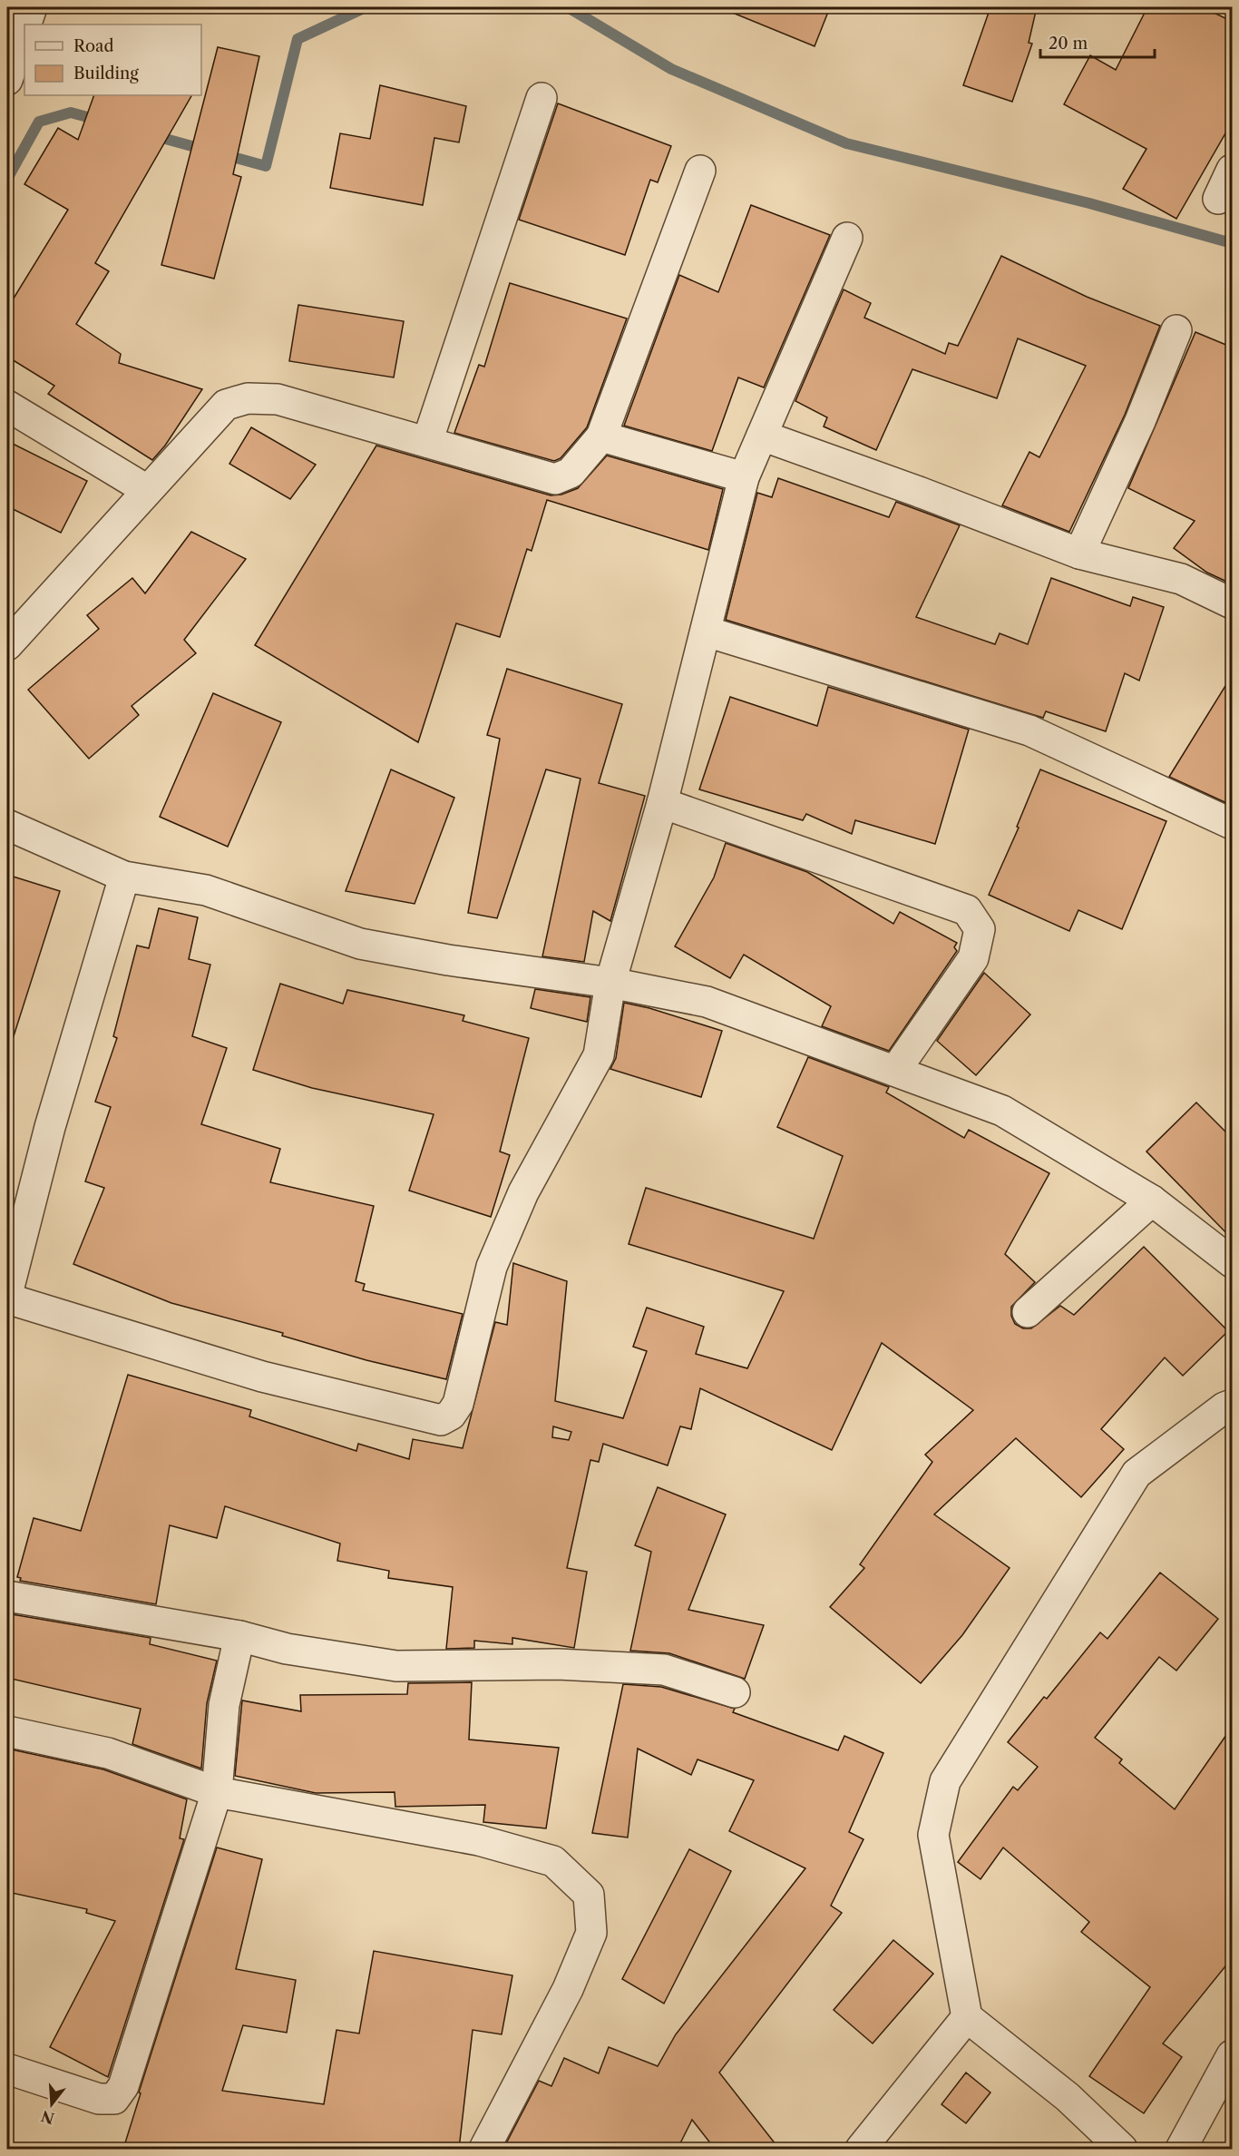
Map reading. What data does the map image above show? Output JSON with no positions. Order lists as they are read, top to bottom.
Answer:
{
  "legend": ["Road", "Building"],
  "scale_bar": "20 m",
  "north": "bottom"
}
